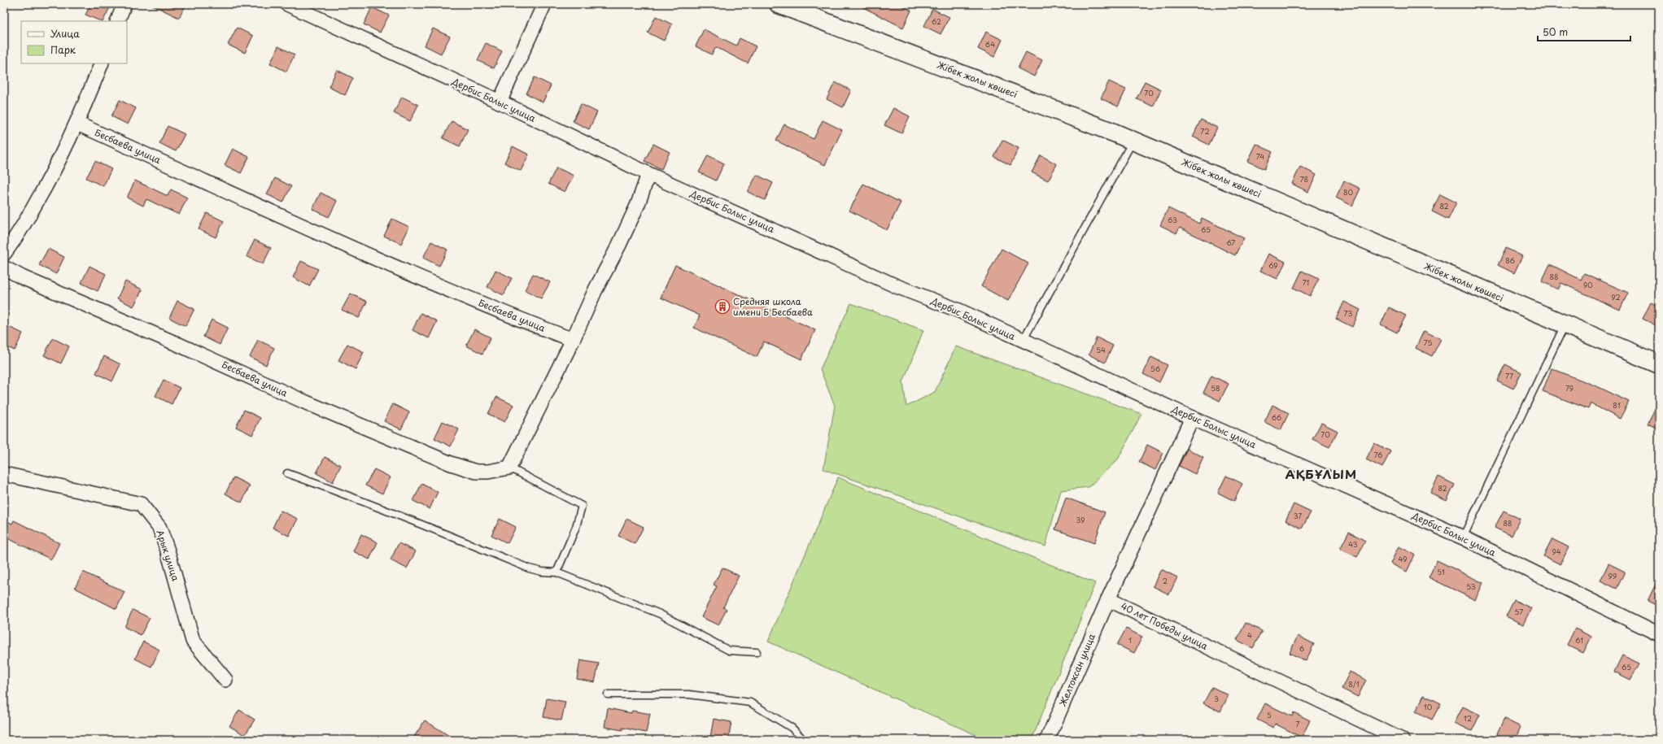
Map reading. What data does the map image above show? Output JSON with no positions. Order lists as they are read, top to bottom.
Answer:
{
  "streets": {
    "street": [
      "Жібек жолы көшесі",
      "Дербис Болыс улица",
      "Бесбаева улица",
      "Арык улица",
      "40 лет Победы улица",
      "Желтоксан улица"
    ]
  },
  "crossings": [
    ["40 лет Победы улица", "Желтоксан улица"]
  ],
  "districts": ["АҚБҰЛЫМ"],
  "places": {
    "building": ["Средняя школа имени Б Бесбаева"]
  },
  "house_numbers": [
    "62",
    "64",
    "70",
    "72",
    "74",
    "78",
    "80",
    "82",
    "63",
    "65",
    "67",
    "86",
    "69",
    "88",
    "71",
    "90",
    "92",
    "73",
    "75",
    "54",
    "56",
    "77",
    "58",
    "79",
    "81",
    "66",
    "70",
    "76",
    "82",
    "37",
    "39",
    "88",
    "43",
    "94",
    "49",
    "51",
    "99",
    "2",
    "53",
    "57",
    "4",
    "1",
    "61",
    "6",
    "65",
    "8/1",
    "3",
    "10",
    "5",
    "12",
    "7"
  ],
  "legend": ["Улица", "Парк"],
  "scale_bar": "50 m"
}
